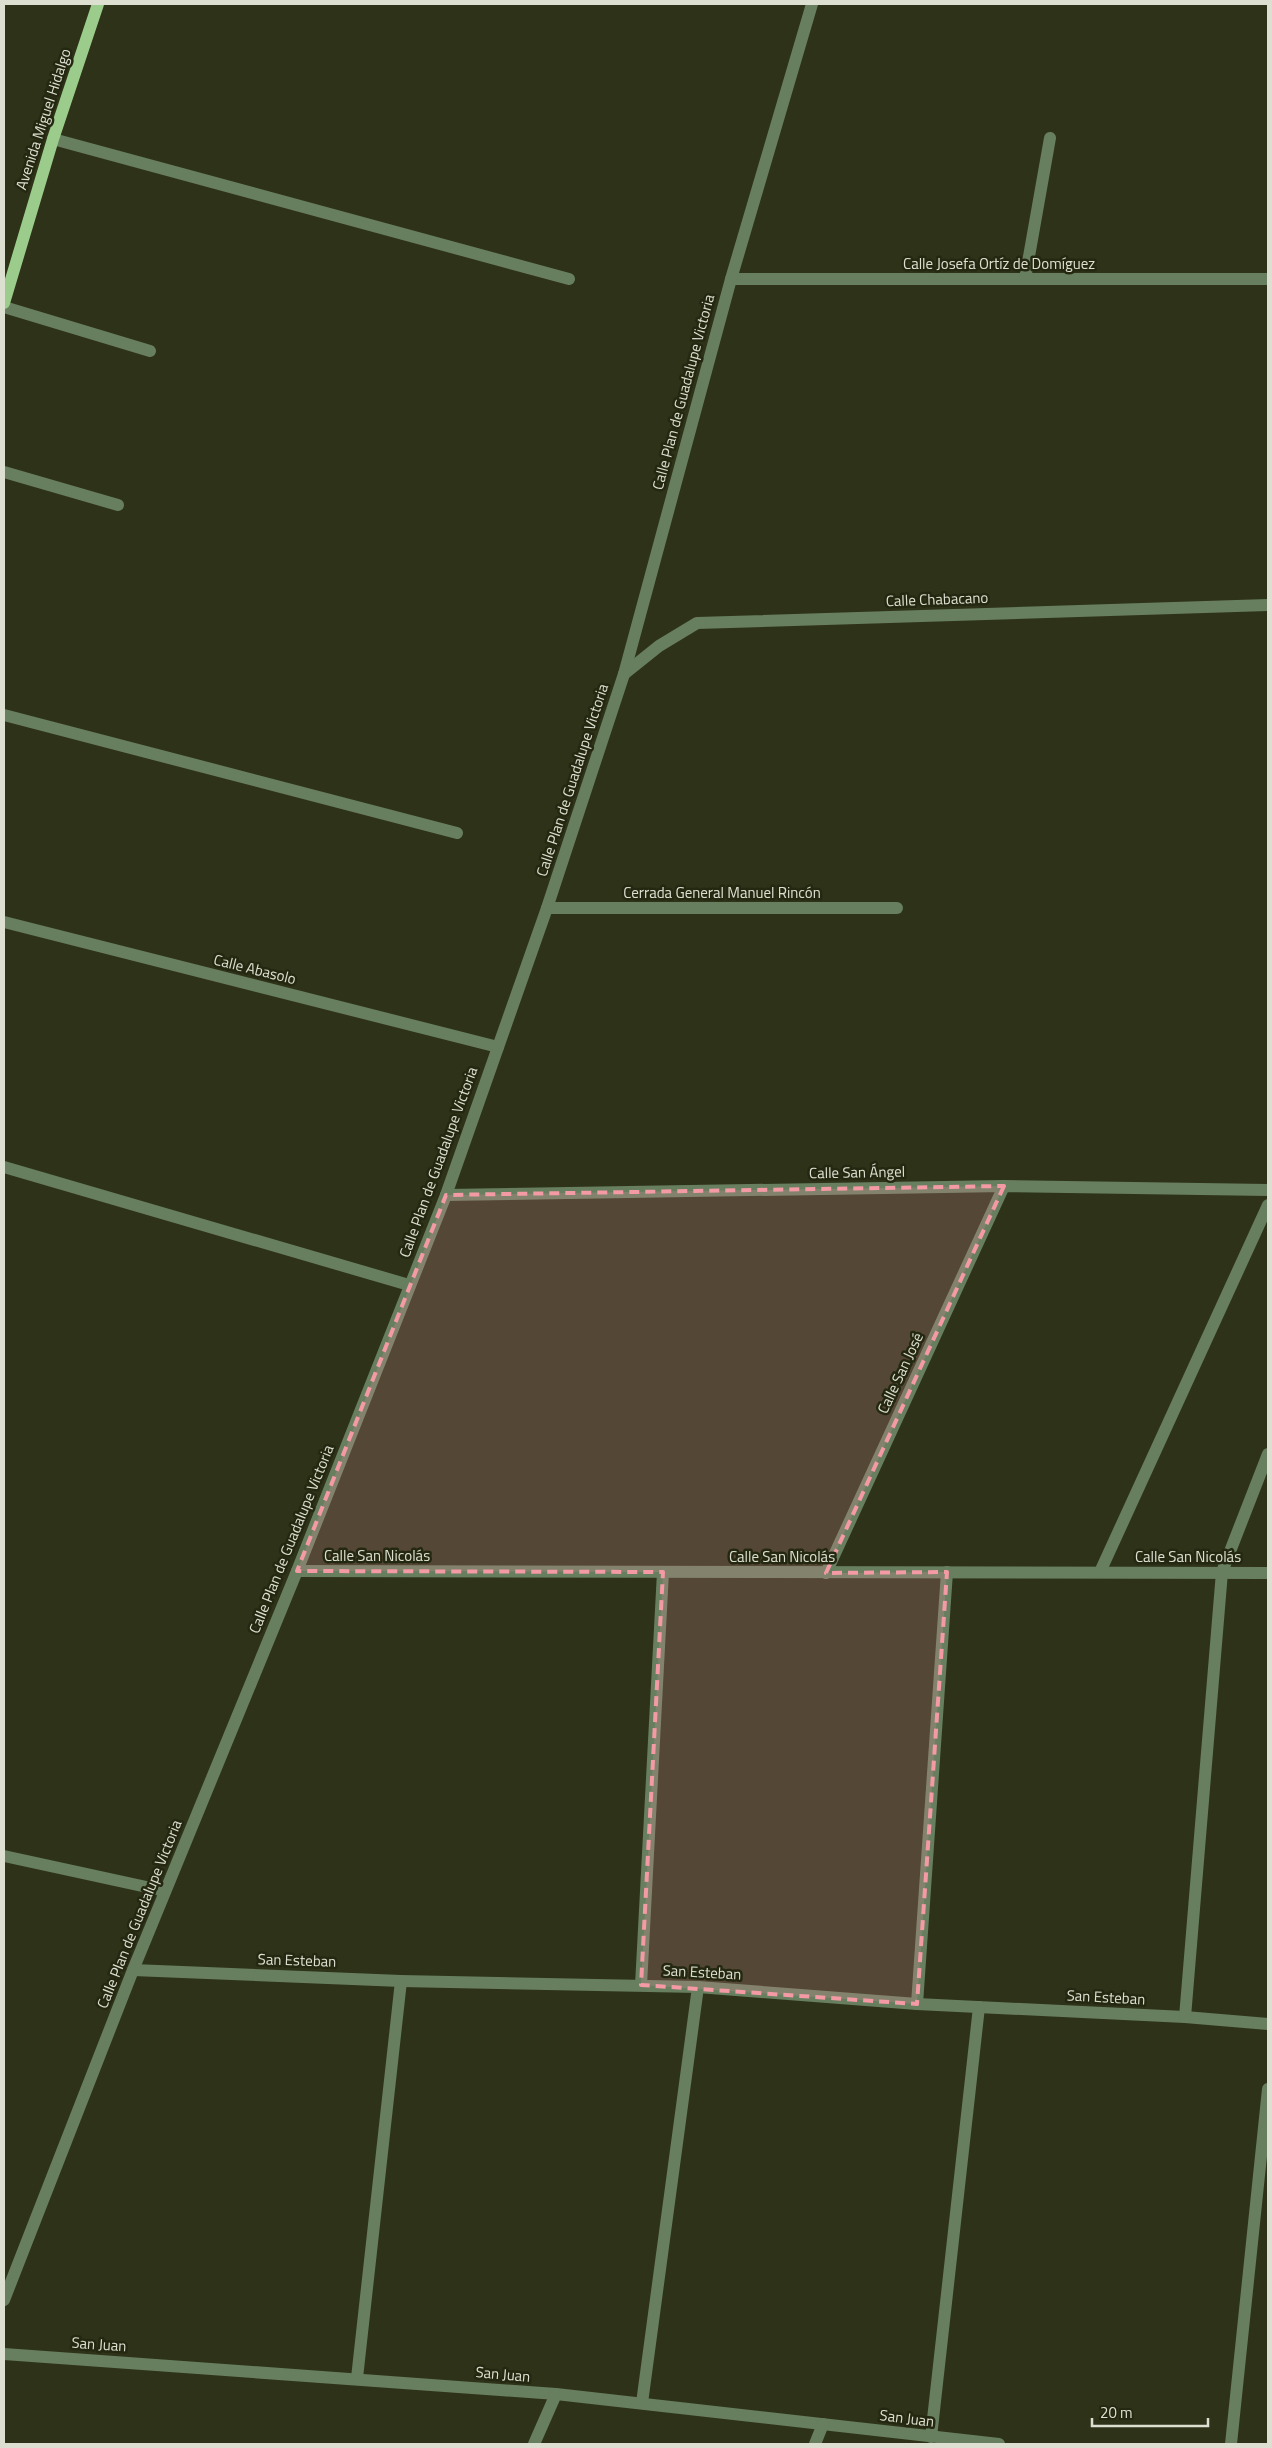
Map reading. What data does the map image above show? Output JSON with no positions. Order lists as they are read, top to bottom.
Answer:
{
  "streets": {
    "main road": ["Avenida Miguel Hidalgo"],
    "street": [
      "Calle Josefa Ortíz de Domíguez",
      "Calle Plan de Guadalupe Victoria",
      "Calle Chabacano",
      "Cerrada General Manuel Rincón",
      "Calle Abasolo",
      "Calle San Ángel",
      "Calle San José",
      "Calle San Nicolás",
      "San Esteban",
      "San Juan"
    ]
  },
  "crossings": [
    ["Calle Josefa Ortíz de Domíguez", "Calle Plan de Guadalupe Victoria"],
    ["Calle Plan de Guadalupe Victoria", "Calle Chabacano"],
    ["Calle Plan de Guadalupe Victoria", "Cerrada General Manuel Rincón"],
    ["Calle Plan de Guadalupe Victoria", "Calle Abasolo"],
    ["Calle Plan de Guadalupe Victoria", "Calle San Ángel"],
    ["Calle Plan de Guadalupe Victoria", "Calle San Nicolás"],
    ["Calle Plan de Guadalupe Victoria", "San Esteban"],
    ["Calle San Ángel", "Calle San José"],
    ["Calle San José", "Calle San Nicolás"]
  ],
  "scale_bar": "20 m"
}
